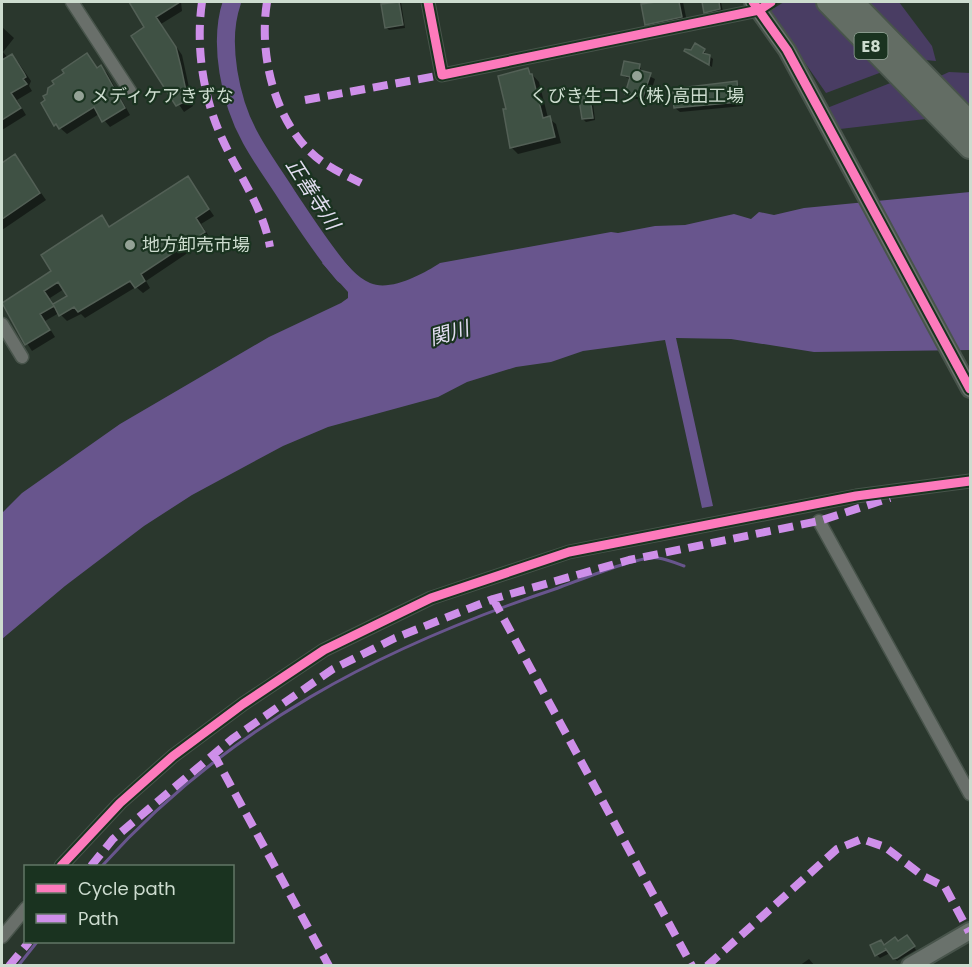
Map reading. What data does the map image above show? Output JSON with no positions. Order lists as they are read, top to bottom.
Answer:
{
  "streets": {
    "highway": ["E8"]
  },
  "water": ["正善寺川", "関川"],
  "places": ["くびき生コン(株)高田工場", "メディケアきずな", "地方卸売市場"],
  "legend": ["Cycle path", "Path"]
}
